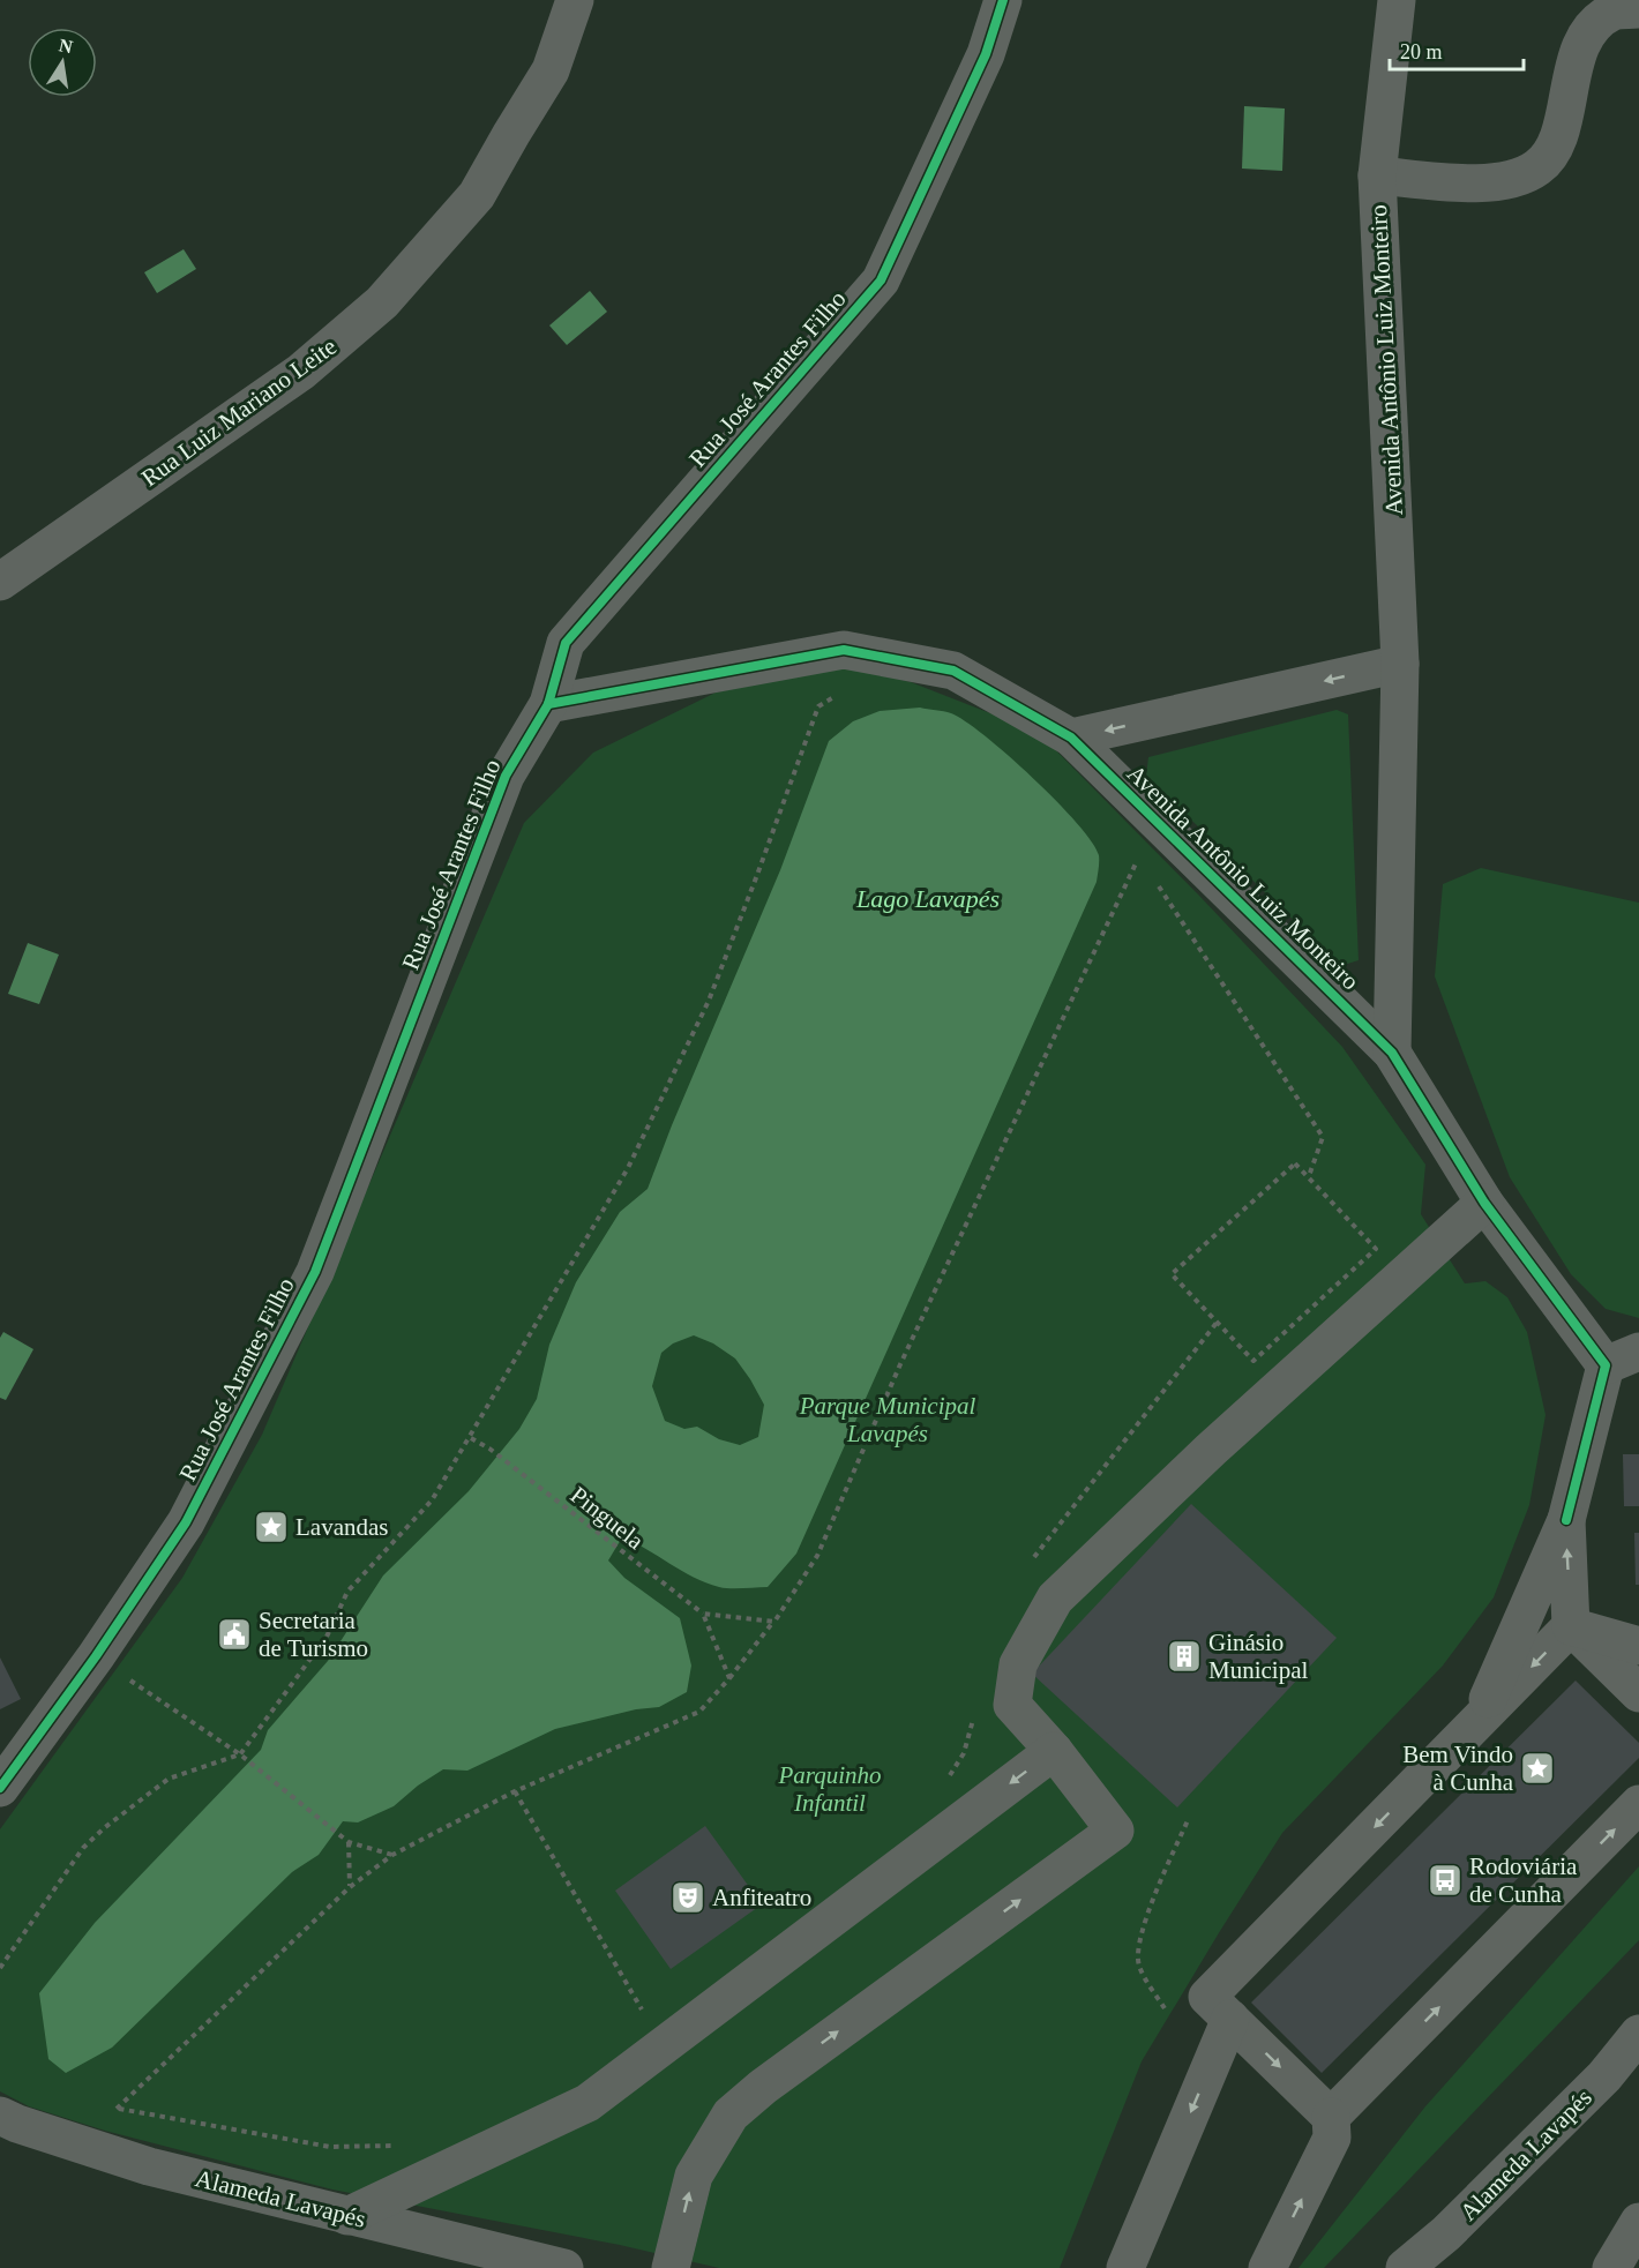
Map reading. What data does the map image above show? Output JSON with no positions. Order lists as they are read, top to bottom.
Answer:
{
  "streets": {
    "street": [
      "Avenida Antônio Luiz Monteiro",
      "Rua José Arantes Filho",
      "Rua Luiz Mariano Leite",
      "Alameda Lavapés"
    ],
    "path": ["Pinguela"]
  },
  "crossings": [
    ["Avenida Antônio Luiz Monteiro", "Rua José Arantes Filho"]
  ],
  "water": ["Lago Lavapés"],
  "parks": ["Parque Municipal Lavapés", "Parquinho Infantil"],
  "places": {
    "place": ["Lavandas", "Bem Vindo à Cunha"],
    "public building": ["Secretaria de Turismo"],
    "building": ["Ginásio Municipal"],
    "bus stop": ["Rodoviária de Cunha"],
    "theatre": ["Anfiteatro"]
  },
  "scale_bar": "20 m",
  "north": "top"
}
